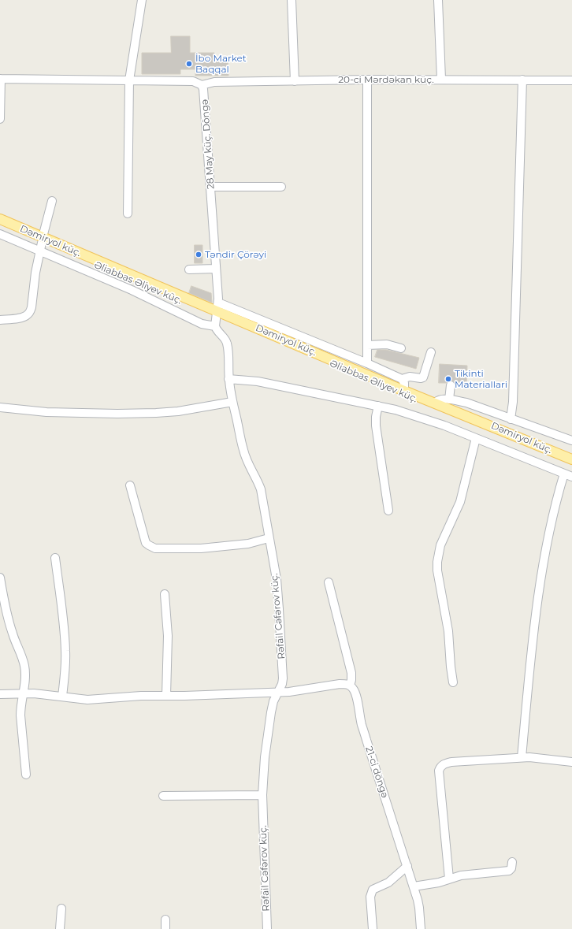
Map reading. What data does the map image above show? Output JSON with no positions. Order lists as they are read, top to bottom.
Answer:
{
  "streets": {
    "main road": ["Dəmiryol küç.", "Əliabbas Əliyev küç."],
    "street": [
      "20-ci Mərdəkan küç.",
      "28 May küç. Döngə",
      "Rəfail Cəfərov küç.",
      "21-ci döngə"
    ]
  },
  "crossings": [
    ["20-ci Mərdəkan küç.", "28 May küç. Döngə"],
    ["28 May küç. Döngə", "Dəmiryol küç."],
    ["28 May küç. Döngə", "Əliabbas Əliyev küç."],
    ["Dəmiryol küç.", "Əliabbas Əliyev küç."]
  ],
  "places": ["İbo Market Baqqal", "Təndir Çörəyi", "Tikinti Materiallari"]
}
